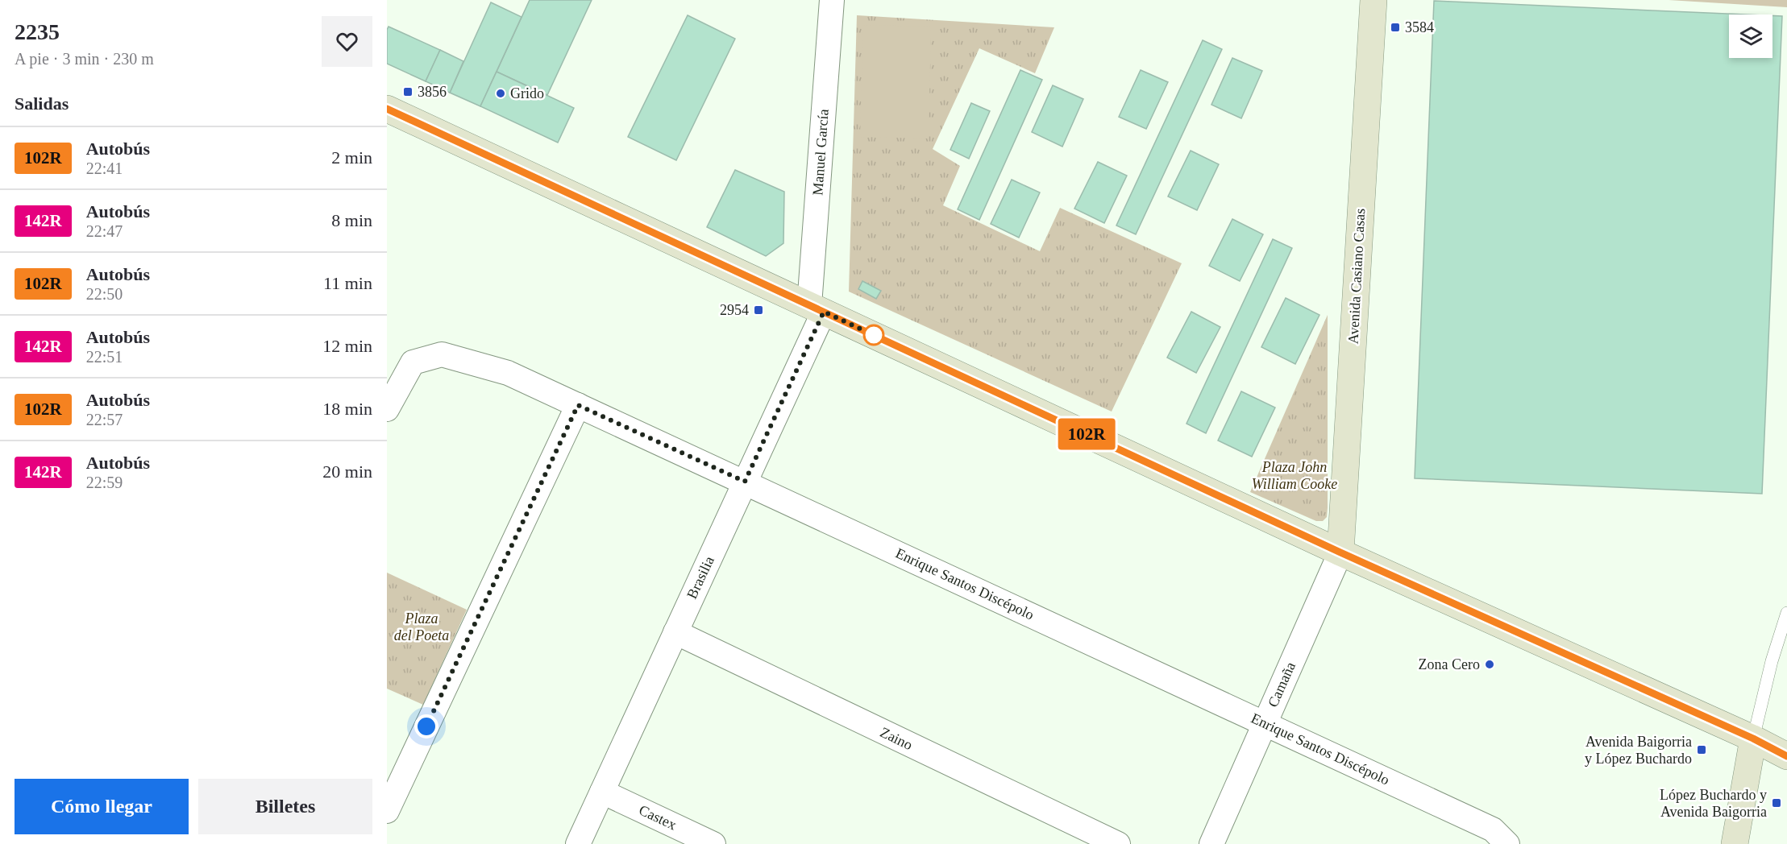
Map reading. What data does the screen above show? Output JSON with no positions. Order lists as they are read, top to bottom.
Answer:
{
  "streets": {
    "main road": ["Avenida Casiano Casas"],
    "street": [
      "Manuel García",
      "Brasilia",
      "Enrique Santos Discépolo",
      "Camaña",
      "Zaino",
      "Castex"
    ]
  },
  "crossings": [
    ["Manuel García", "Brasilia"],
    ["Avenida Casiano Casas", "Camaña"],
    ["Brasilia", "Enrique Santos Discépolo"],
    ["Brasilia", "Zaino"],
    ["Brasilia", "Castex"],
    ["Enrique Santos Discépolo", "Camaña"]
  ],
  "parks": ["Plaza John William Cooke", "Plaza del Poeta"],
  "places": {
    "transit": [
      "3584",
      "3856",
      "2954",
      "Avenida Baigorria y López Buchardo",
      "López Buchardo y Avenida Baigorria"
    ],
    "other": ["Grido", "Zona Cero"]
  },
  "lines": ["bus line 102R"],
  "page": {
    "heading": [
      ["2235", "A pie · 3 min · 230 m"],
      "Salidas"
    ],
    "on_map": "102R",
    "list": [
      {
        "mark": "102R",
        "name": "Autobús",
        "note": "22:41",
        "value": "2 min"
      },
      {
        "mark": "142R",
        "name": "Autobús",
        "note": "22:47",
        "value": "8 min"
      },
      {
        "mark": "102R",
        "name": "Autobús",
        "note": "22:50",
        "value": "11 min"
      },
      {
        "mark": "142R",
        "name": "Autobús",
        "note": "22:51",
        "value": "12 min"
      },
      {
        "mark": "102R",
        "name": "Autobús",
        "note": "22:57",
        "value": "18 min"
      },
      {
        "mark": "142R",
        "name": "Autobús",
        "note": "22:59",
        "value": "20 min"
      }
    ],
    "buttons": ["Cómo llegar", "Billetes"]
  }
}
